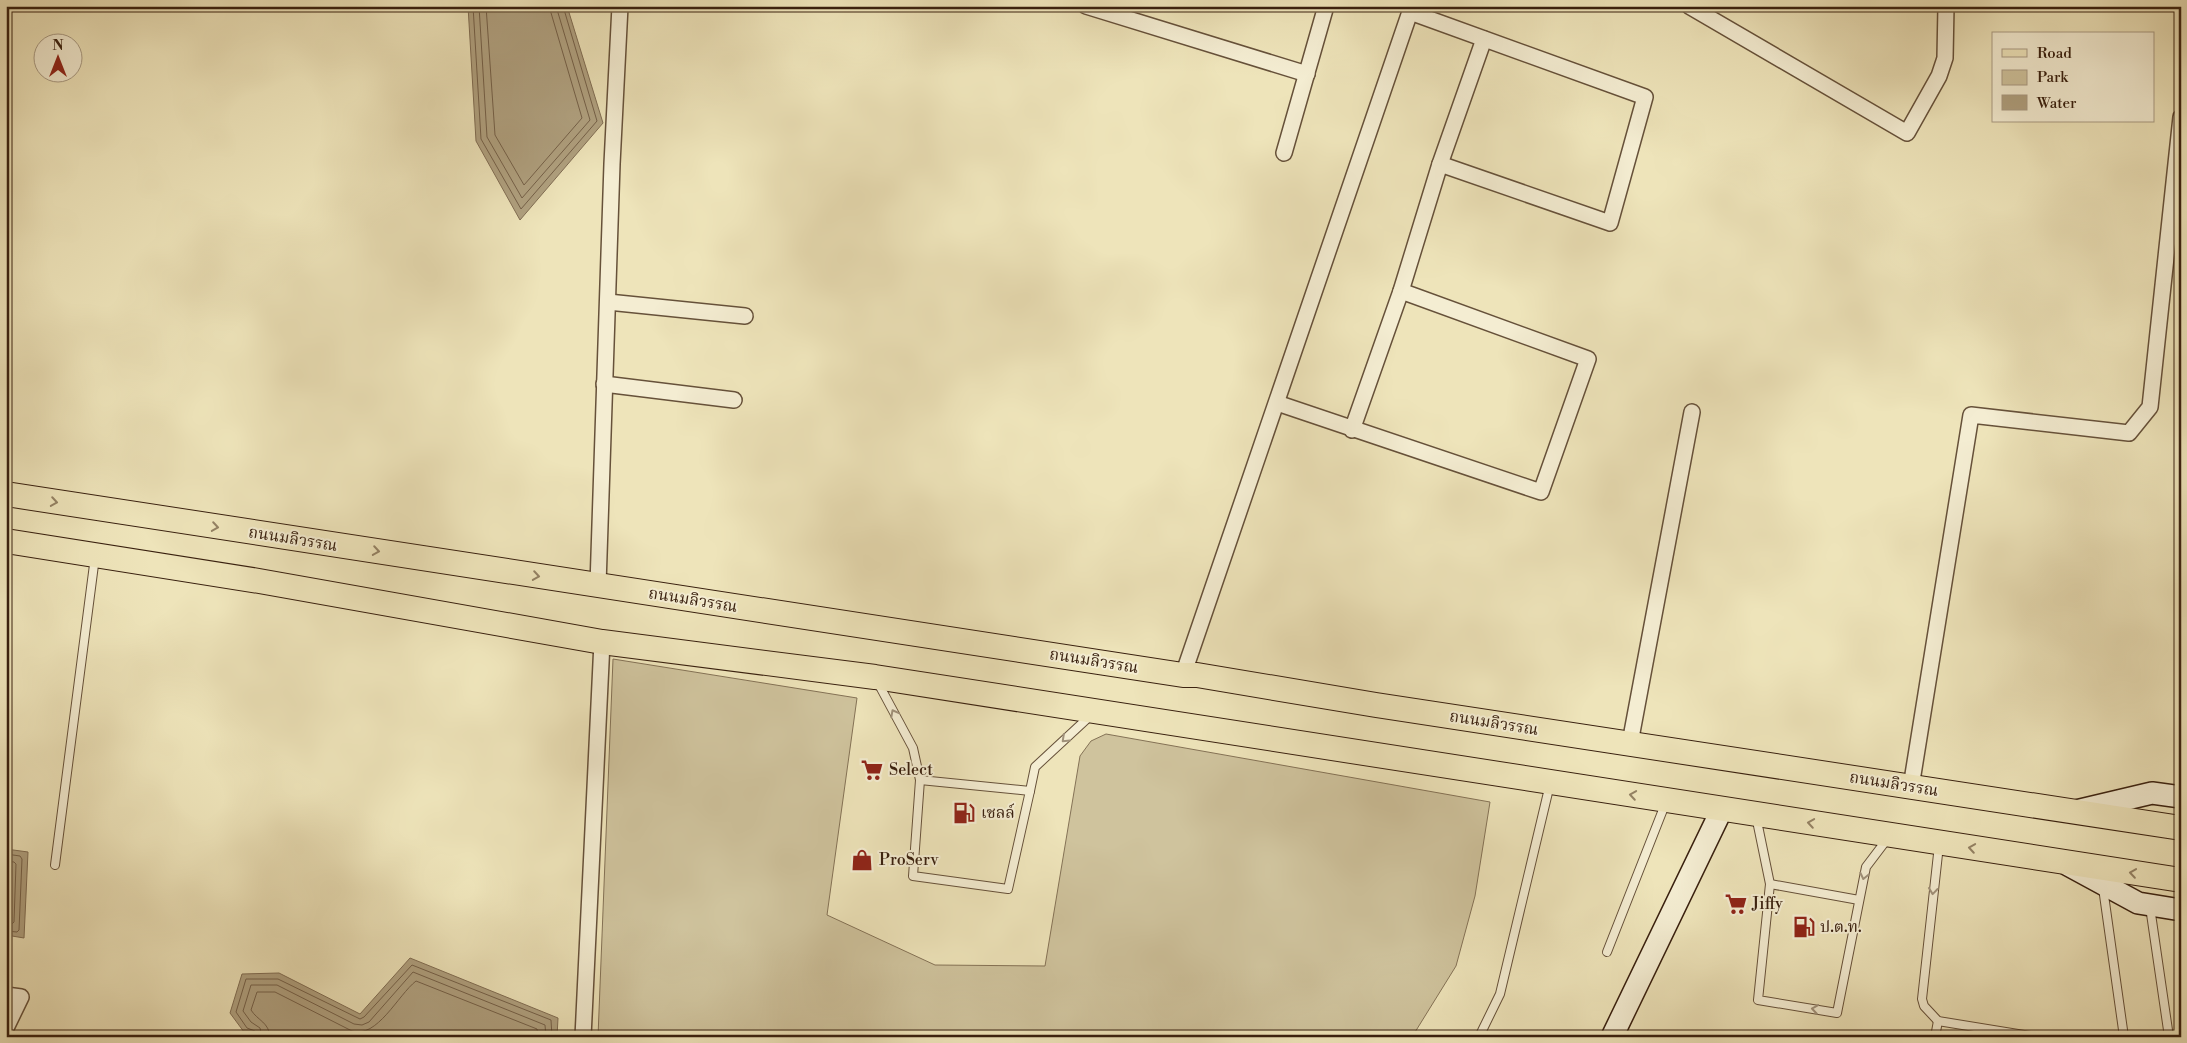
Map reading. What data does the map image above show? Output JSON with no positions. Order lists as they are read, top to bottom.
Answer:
{
  "streets": {
    "main road": ["ถนนมลิวรรณ"]
  },
  "places": {
    "supermarket": ["Select", "Jiffy"],
    "fuel station": ["เชลล์", "ป.ต.ท."],
    "shop": ["ProServ"]
  },
  "legend": ["Road", "Park", "Water"],
  "north": "top"
}
